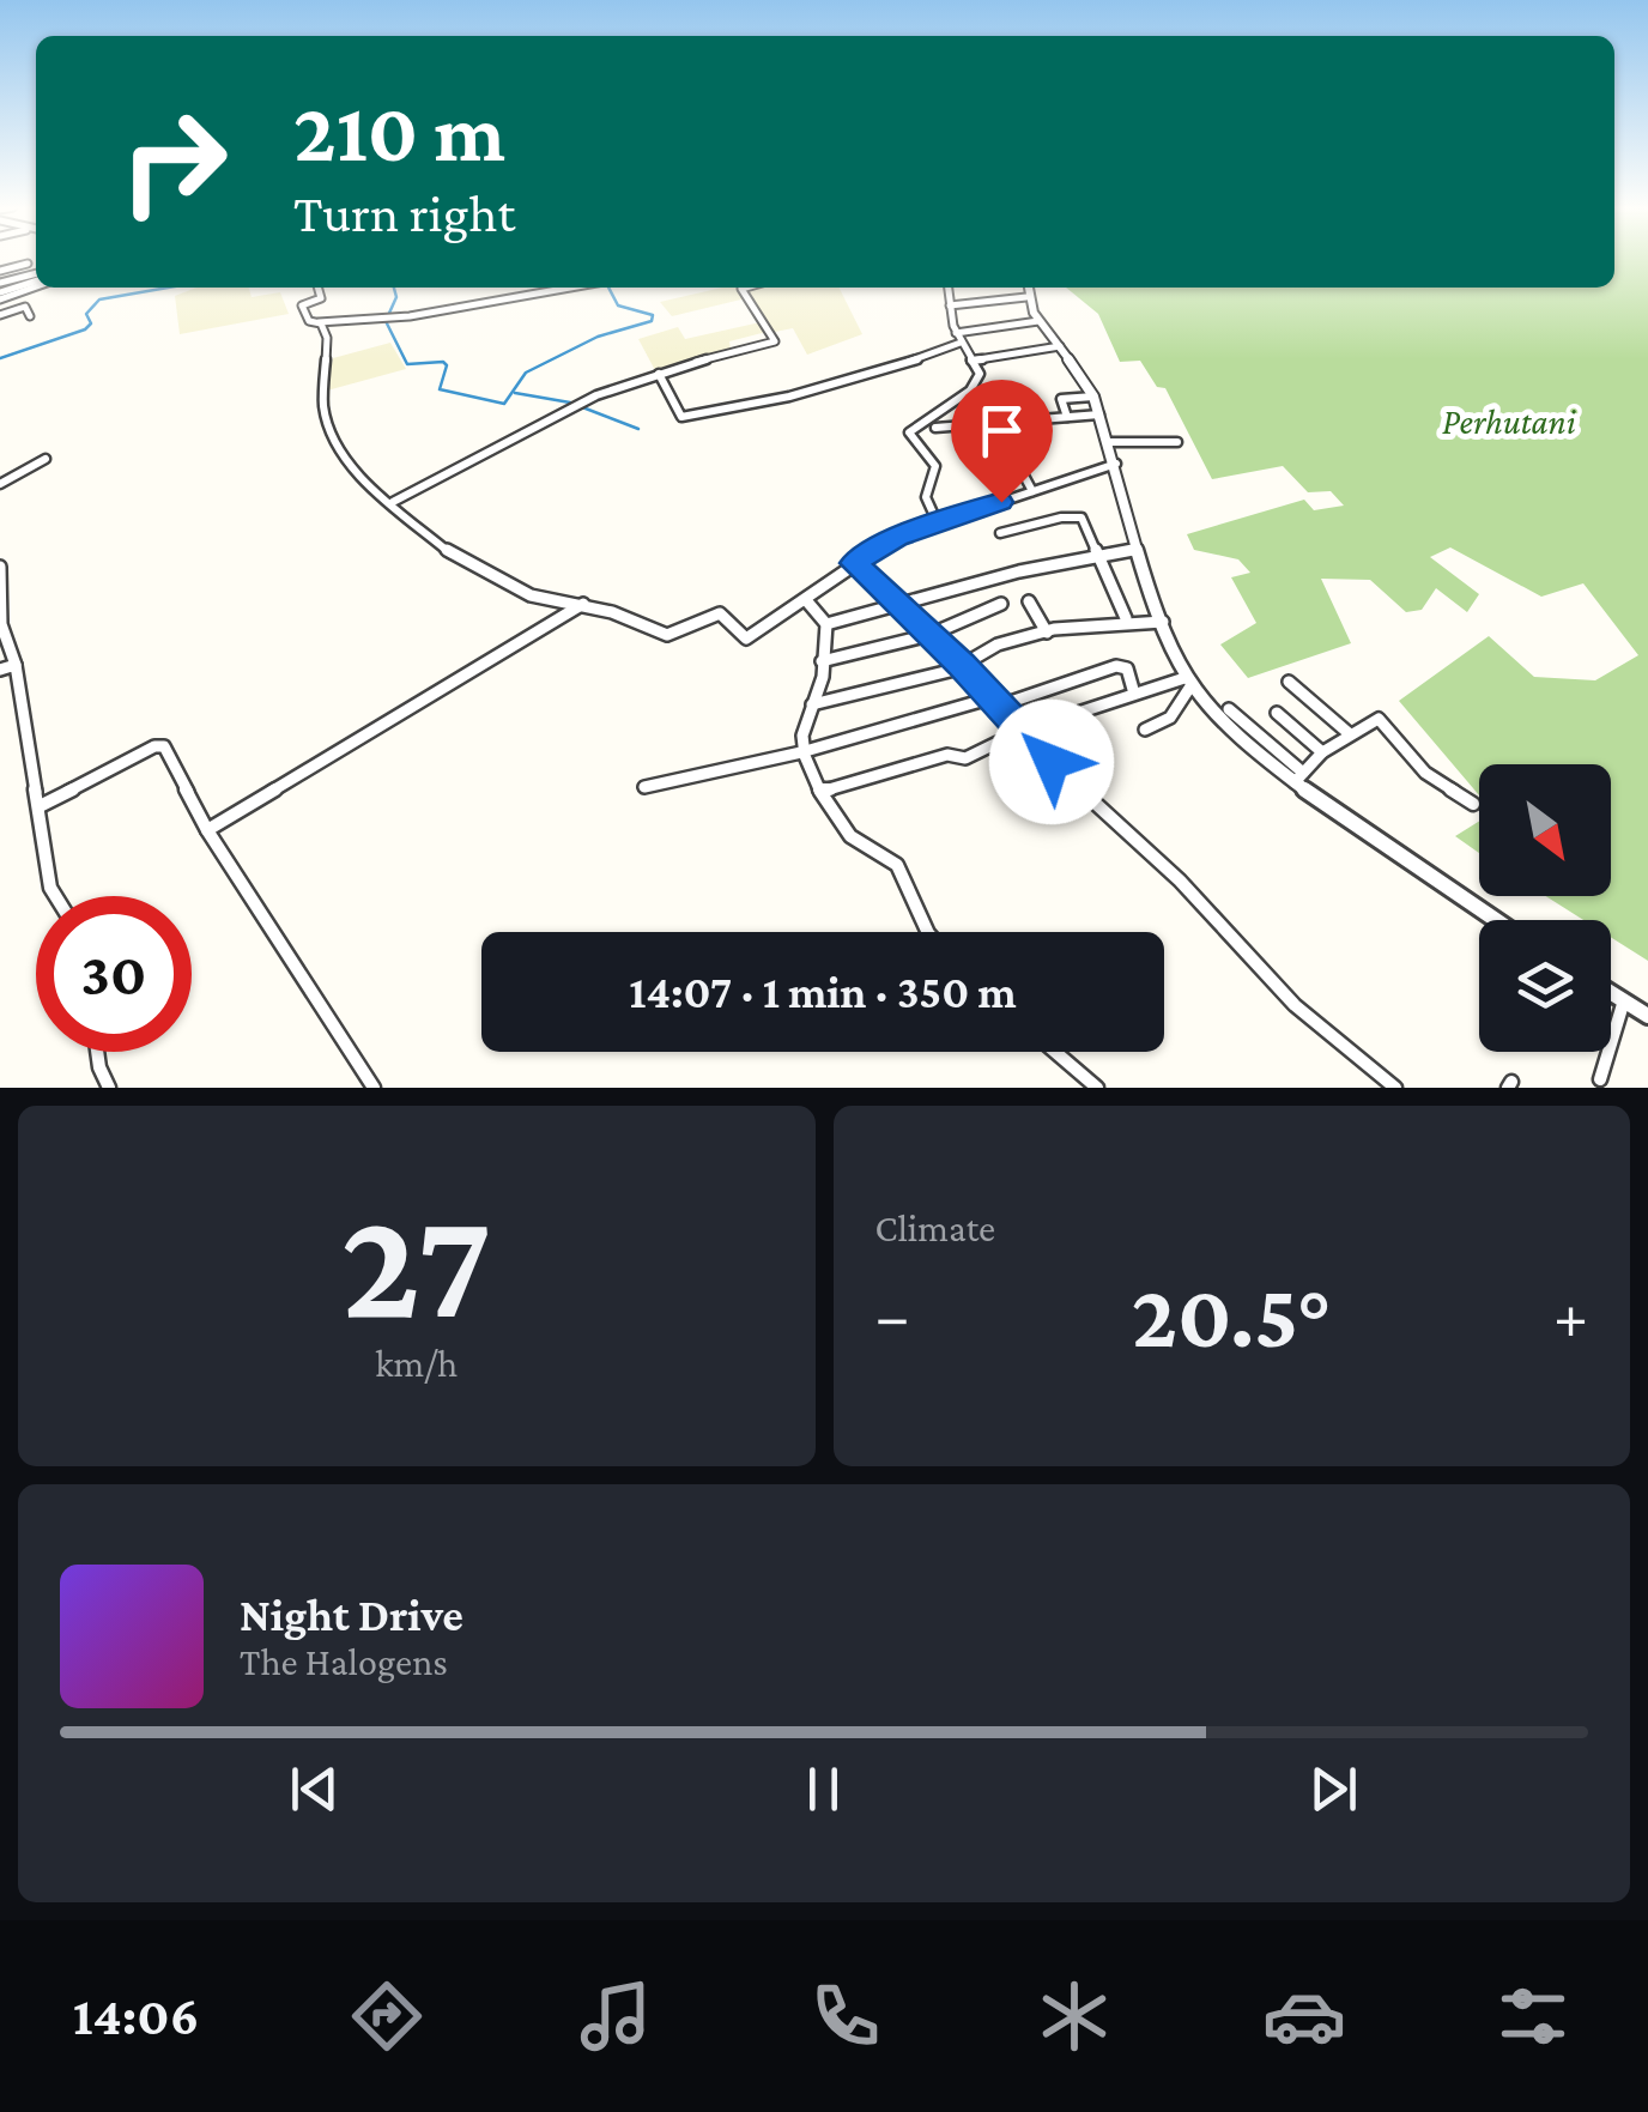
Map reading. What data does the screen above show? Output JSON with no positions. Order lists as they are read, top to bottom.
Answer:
{
  "parks": ["Perhutani"],
  "north": "bottom right",
  "page": {
    "turn": ["210 m", "Turn right"],
    "limit": "30",
    "trip": "14:07 · 1 min · 350 m",
    "tile": [
      ["27", "km/h"],
      "Climate"
    ],
    "heat": ["−", "20.5°", "+"],
    "song": ["Night Drive", "The Halogens"],
    "tabs": "14:06"
  }
}
